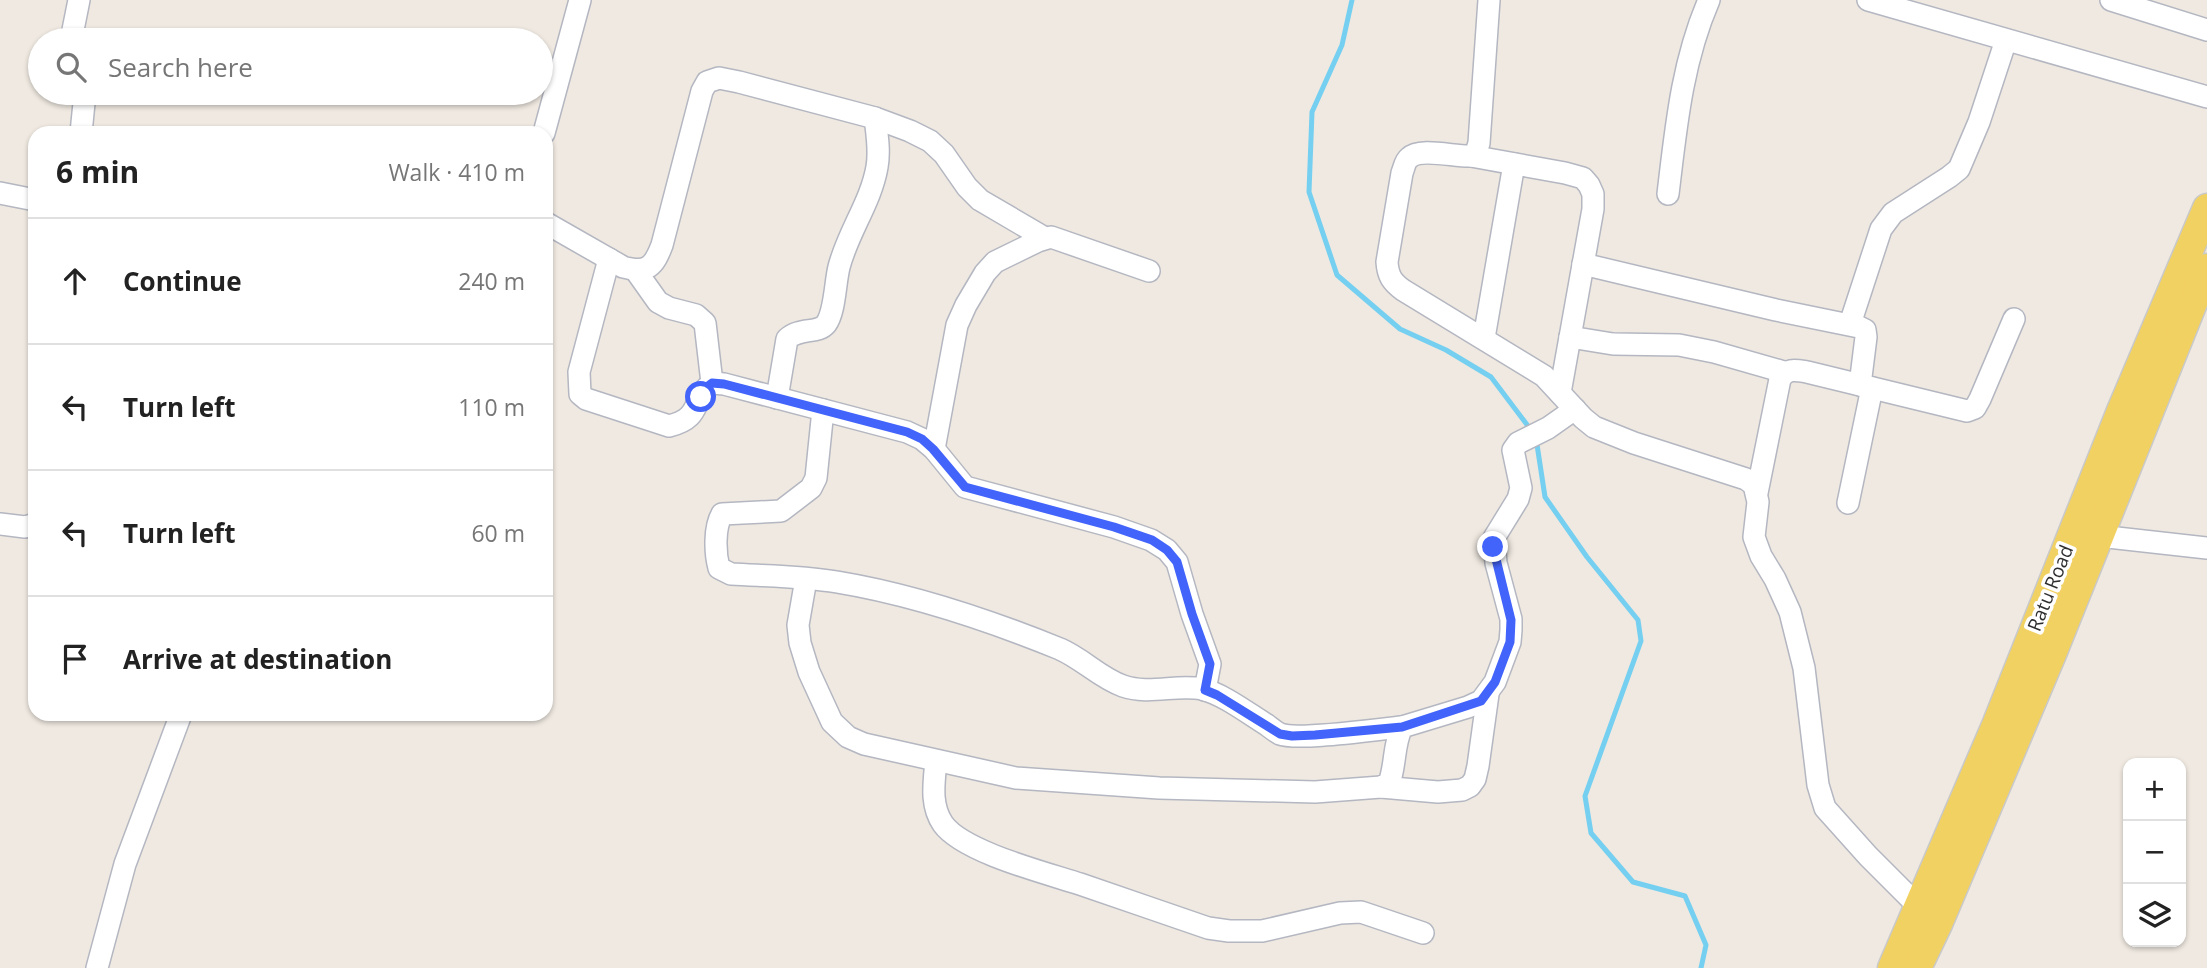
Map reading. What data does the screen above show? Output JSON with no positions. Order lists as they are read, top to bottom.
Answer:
{
  "streets": {
    "main road": ["Ratu Road"]
  },
  "page": {
    "search": "Search here",
    "heading": ["6 min", "Walk · 410 m"],
    "list": [
      ["Continue", "240 m"],
      ["Turn left", "110 m"],
      ["Turn left", "60 m"],
      "Arrive at destination"
    ],
    "map_buttons": ["+", "−"]
  }
}
